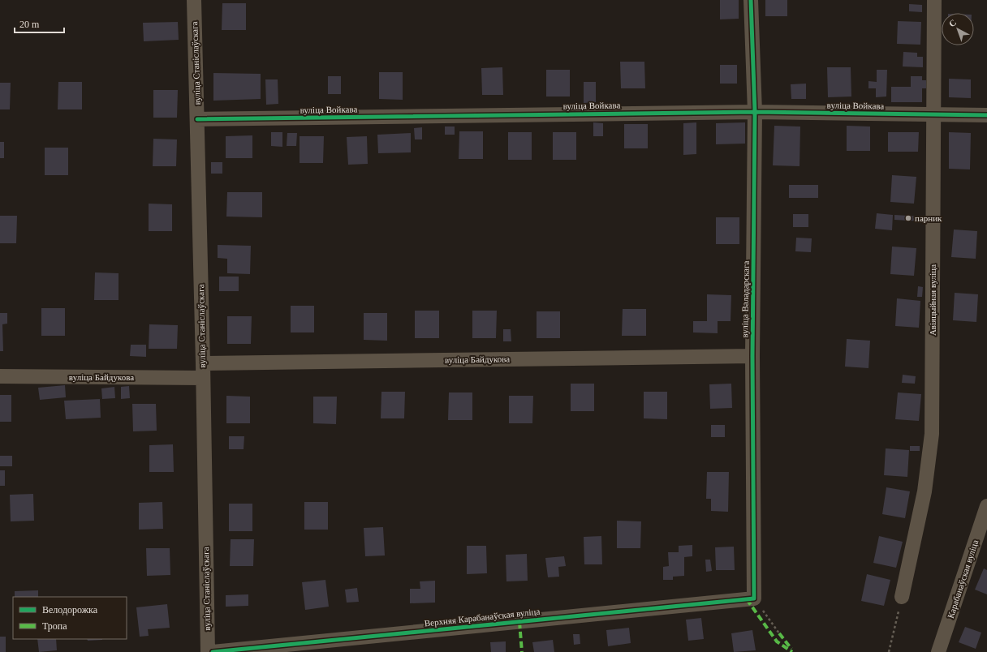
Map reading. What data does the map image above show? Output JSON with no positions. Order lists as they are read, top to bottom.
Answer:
{
  "streets": {
    "street": [
      "вуліца Станіслаўскага",
      "вуліца Войкава",
      "вуліца Валадарскага",
      "Авіяцыйная вуліца",
      "вуліца Байдукова",
      "Карабанаўская вуліца",
      "Верхняя Карабанаўская вуліца"
    ]
  },
  "crossings": [
    ["вуліца Станіслаўскага", "вуліца Войкава"],
    ["вуліца Станіслаўскага", "вуліца Байдукова"],
    ["вуліца Войкава", "вуліца Валадарскага"],
    ["вуліца Войкава", "Авіяцыйная вуліца"],
    ["вуліца Валадарскага", "вуліца Байдукова"],
    ["вуліца Валадарскага", "Верхняя Карабанаўская вуліца"]
  ],
  "places": ["парник"],
  "legend": ["Велодорожка", "Тропа"],
  "scale_bar": "20 m",
  "north": "top left"
}
